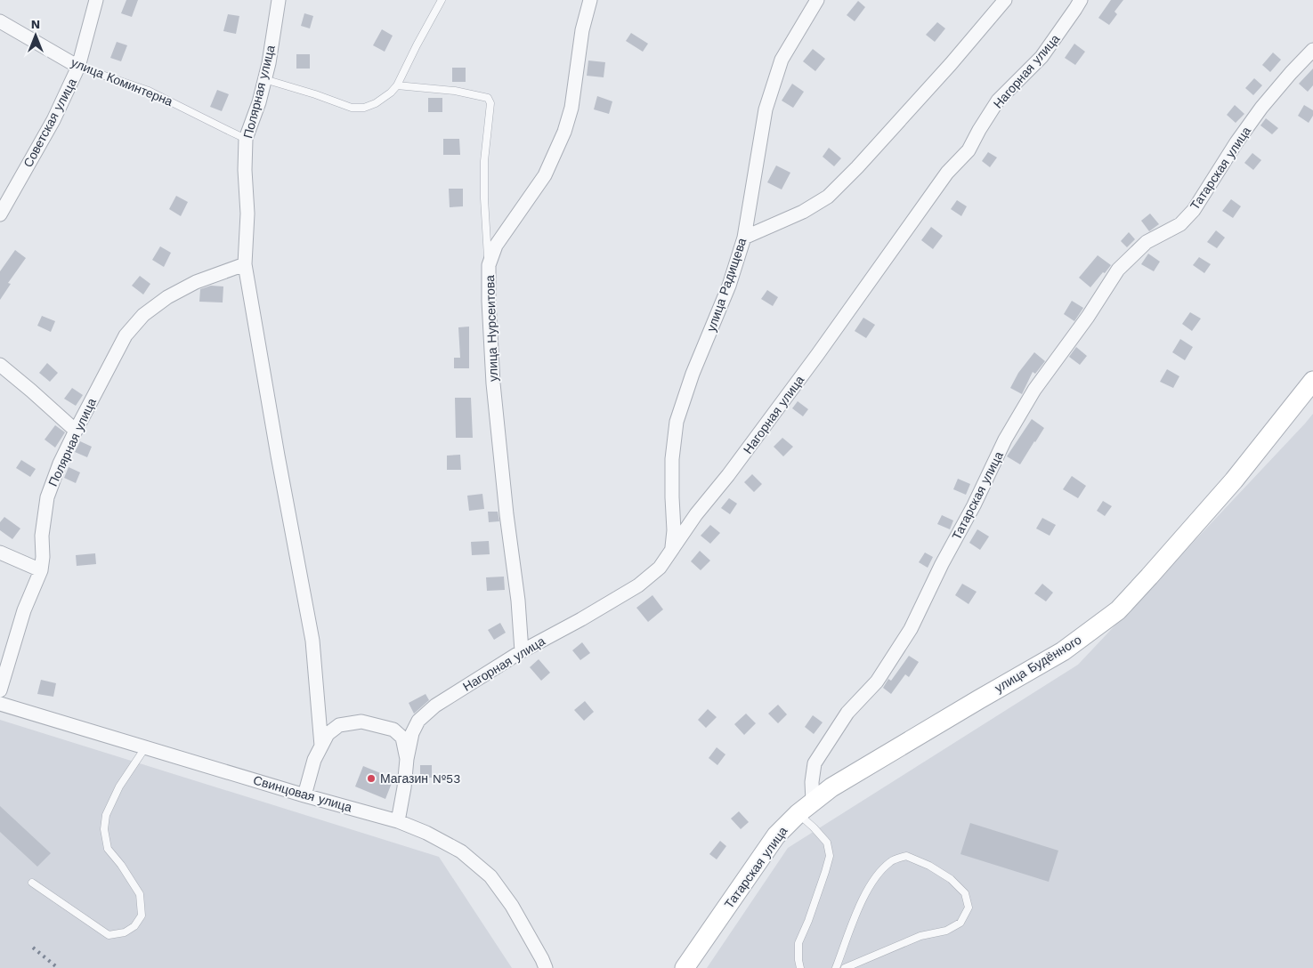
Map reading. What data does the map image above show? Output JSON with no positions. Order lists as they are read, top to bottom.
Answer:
{
  "streets": {
    "street": [
      "Нагорная улица",
      "улица Коминтерна",
      "Полярная улица",
      "Советская улица",
      "Татарская улица",
      "улица Радищева",
      "улица Нурсеитова",
      "улица Будённого",
      "Свинцовая улица"
    ]
  },
  "crossings": [
    ["Нагорная улица", "улица Радищева"],
    ["Нагорная улица", "улица Нурсеитова"],
    ["улица Коминтерна", "Полярная улица"],
    ["улица Коминтерна", "Советская улица"],
    ["Татарская улица", "улица Будённого"]
  ],
  "places": ["Магазин №53"],
  "north": "top"
}
